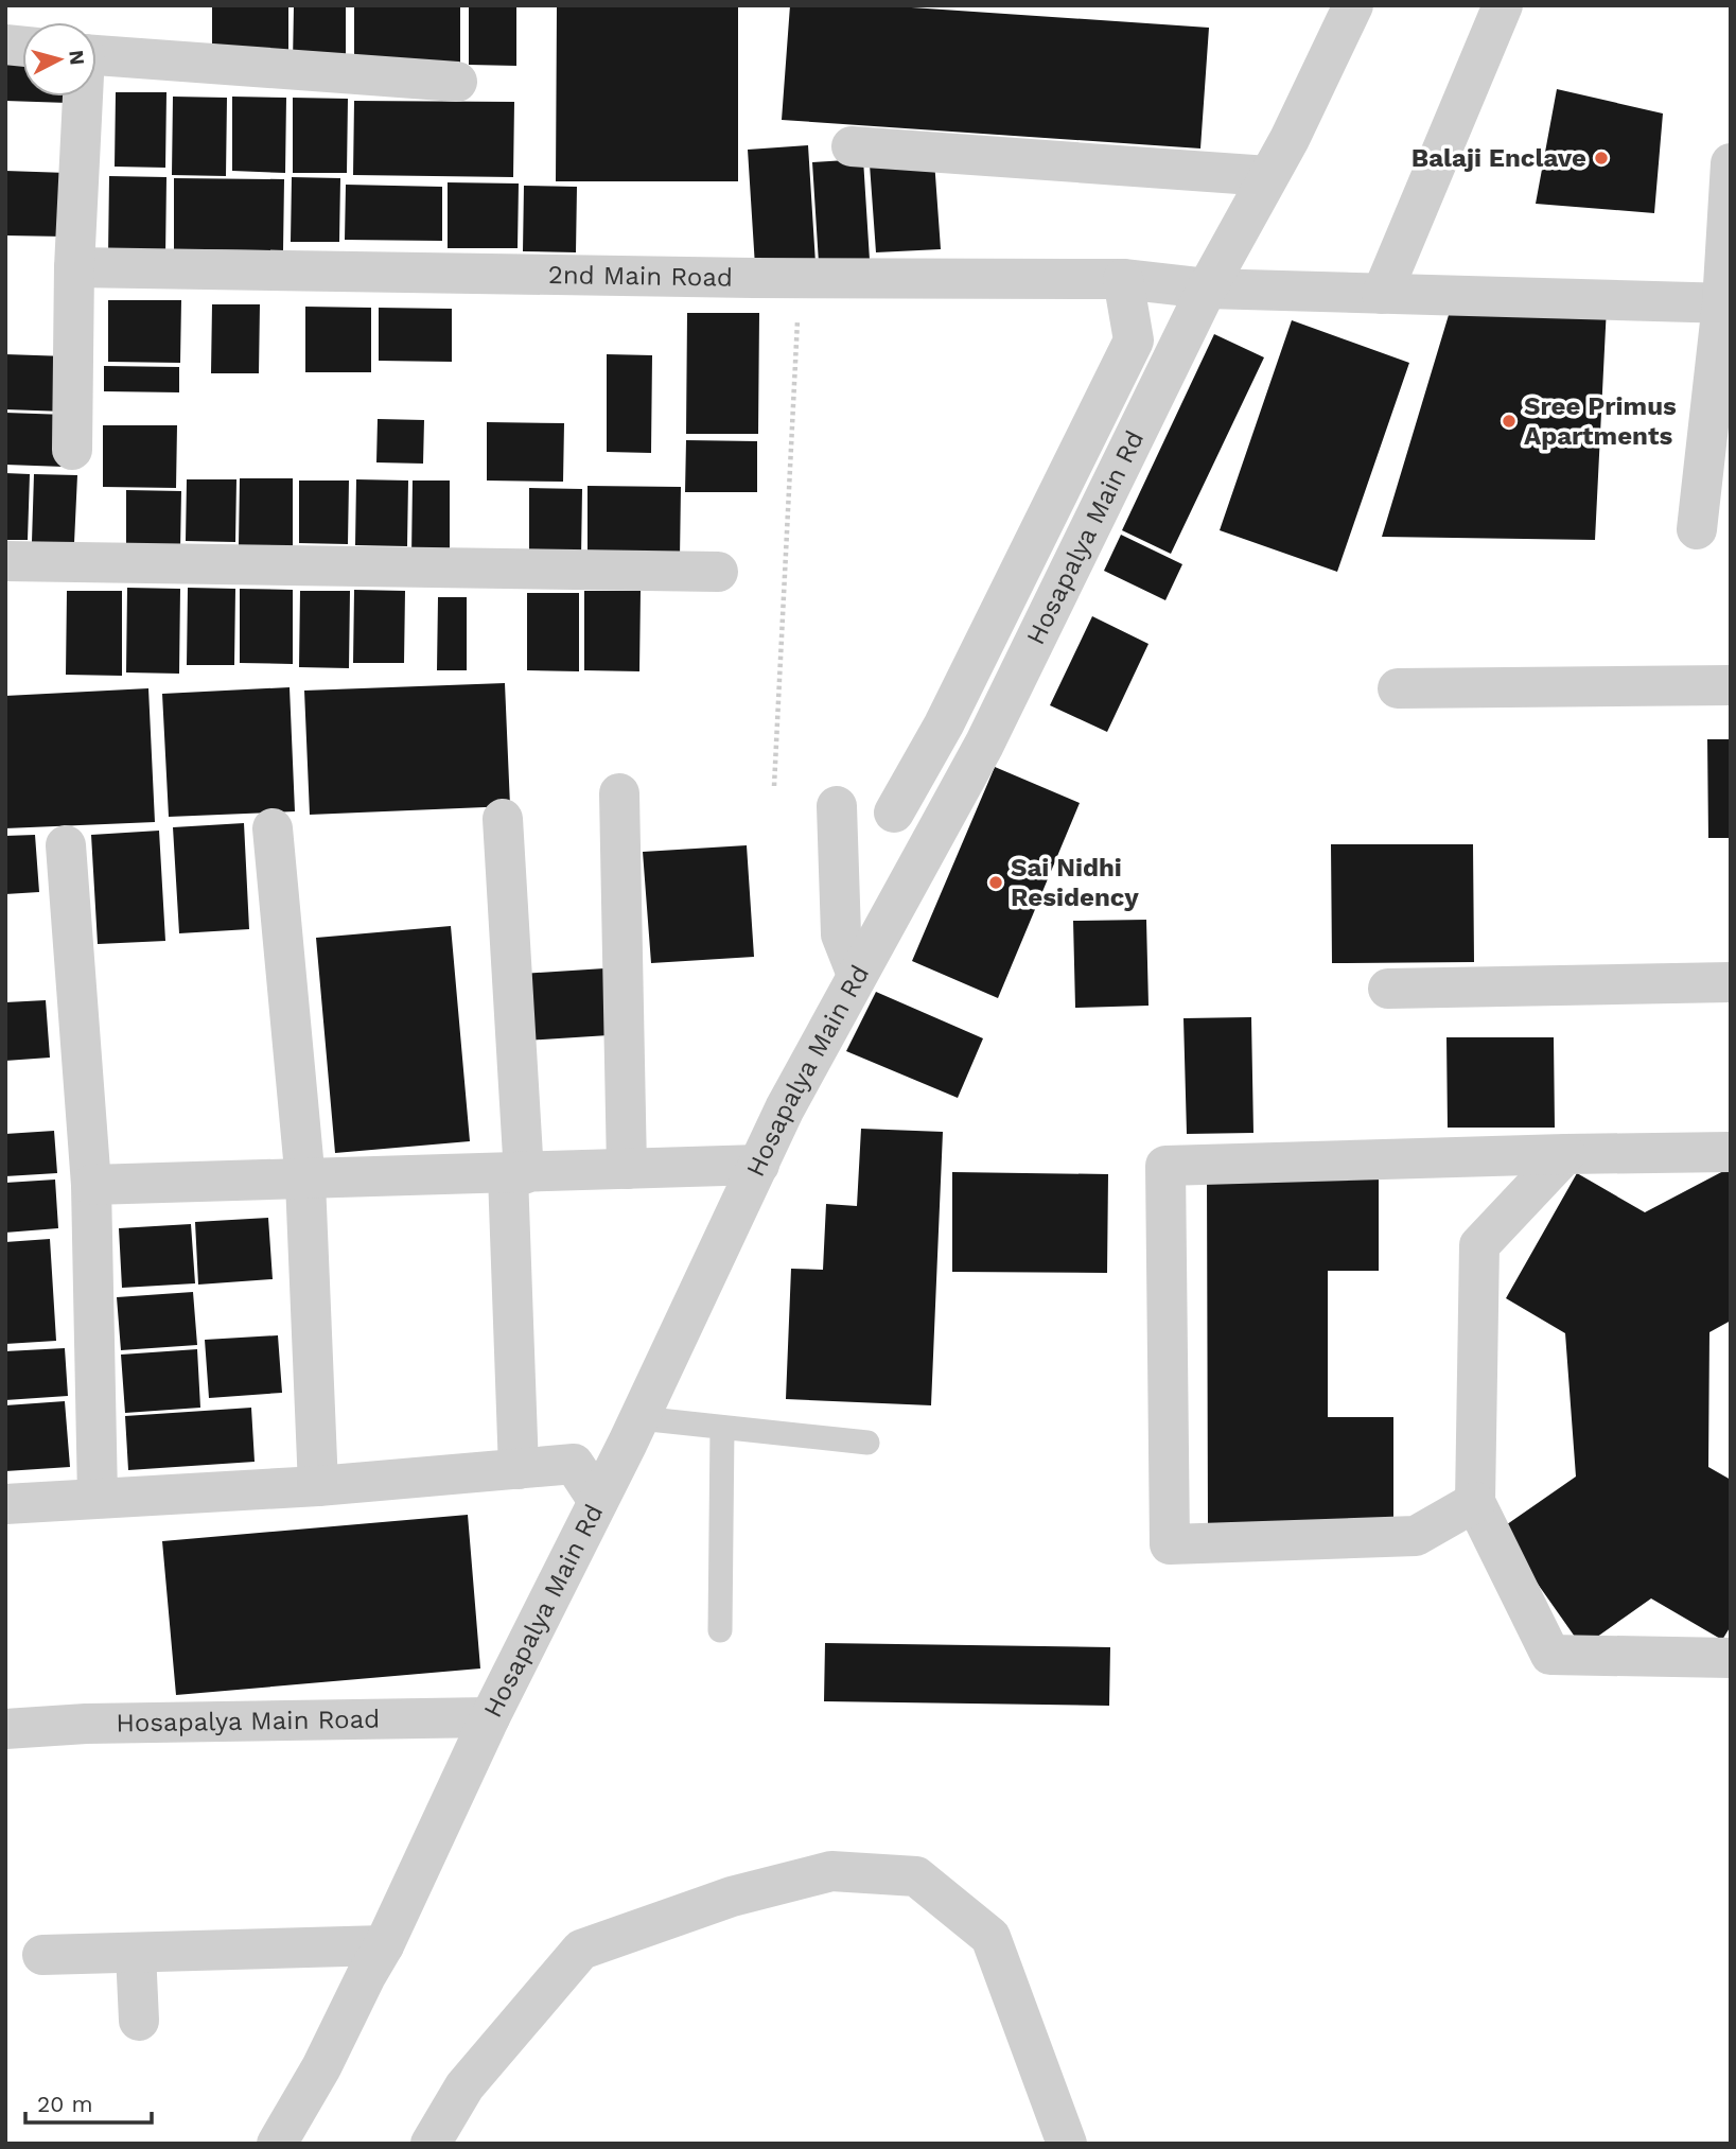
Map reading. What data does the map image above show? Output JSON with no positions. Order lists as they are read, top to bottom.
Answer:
{
  "streets": {
    "street": ["2nd Main Road", "Hosapalya Main Rd", "Hosapalya Main Road"]
  },
  "crossings": [
    ["2nd Main Road", "Hosapalya Main Rd"],
    ["Hosapalya Main Rd", "Hosapalya Main Road"]
  ],
  "places": ["Balaji Enclave", "Sree Primus Apartments", "Sai Nidhi Residency"],
  "scale_bar": "20 m",
  "north": "right"
}
